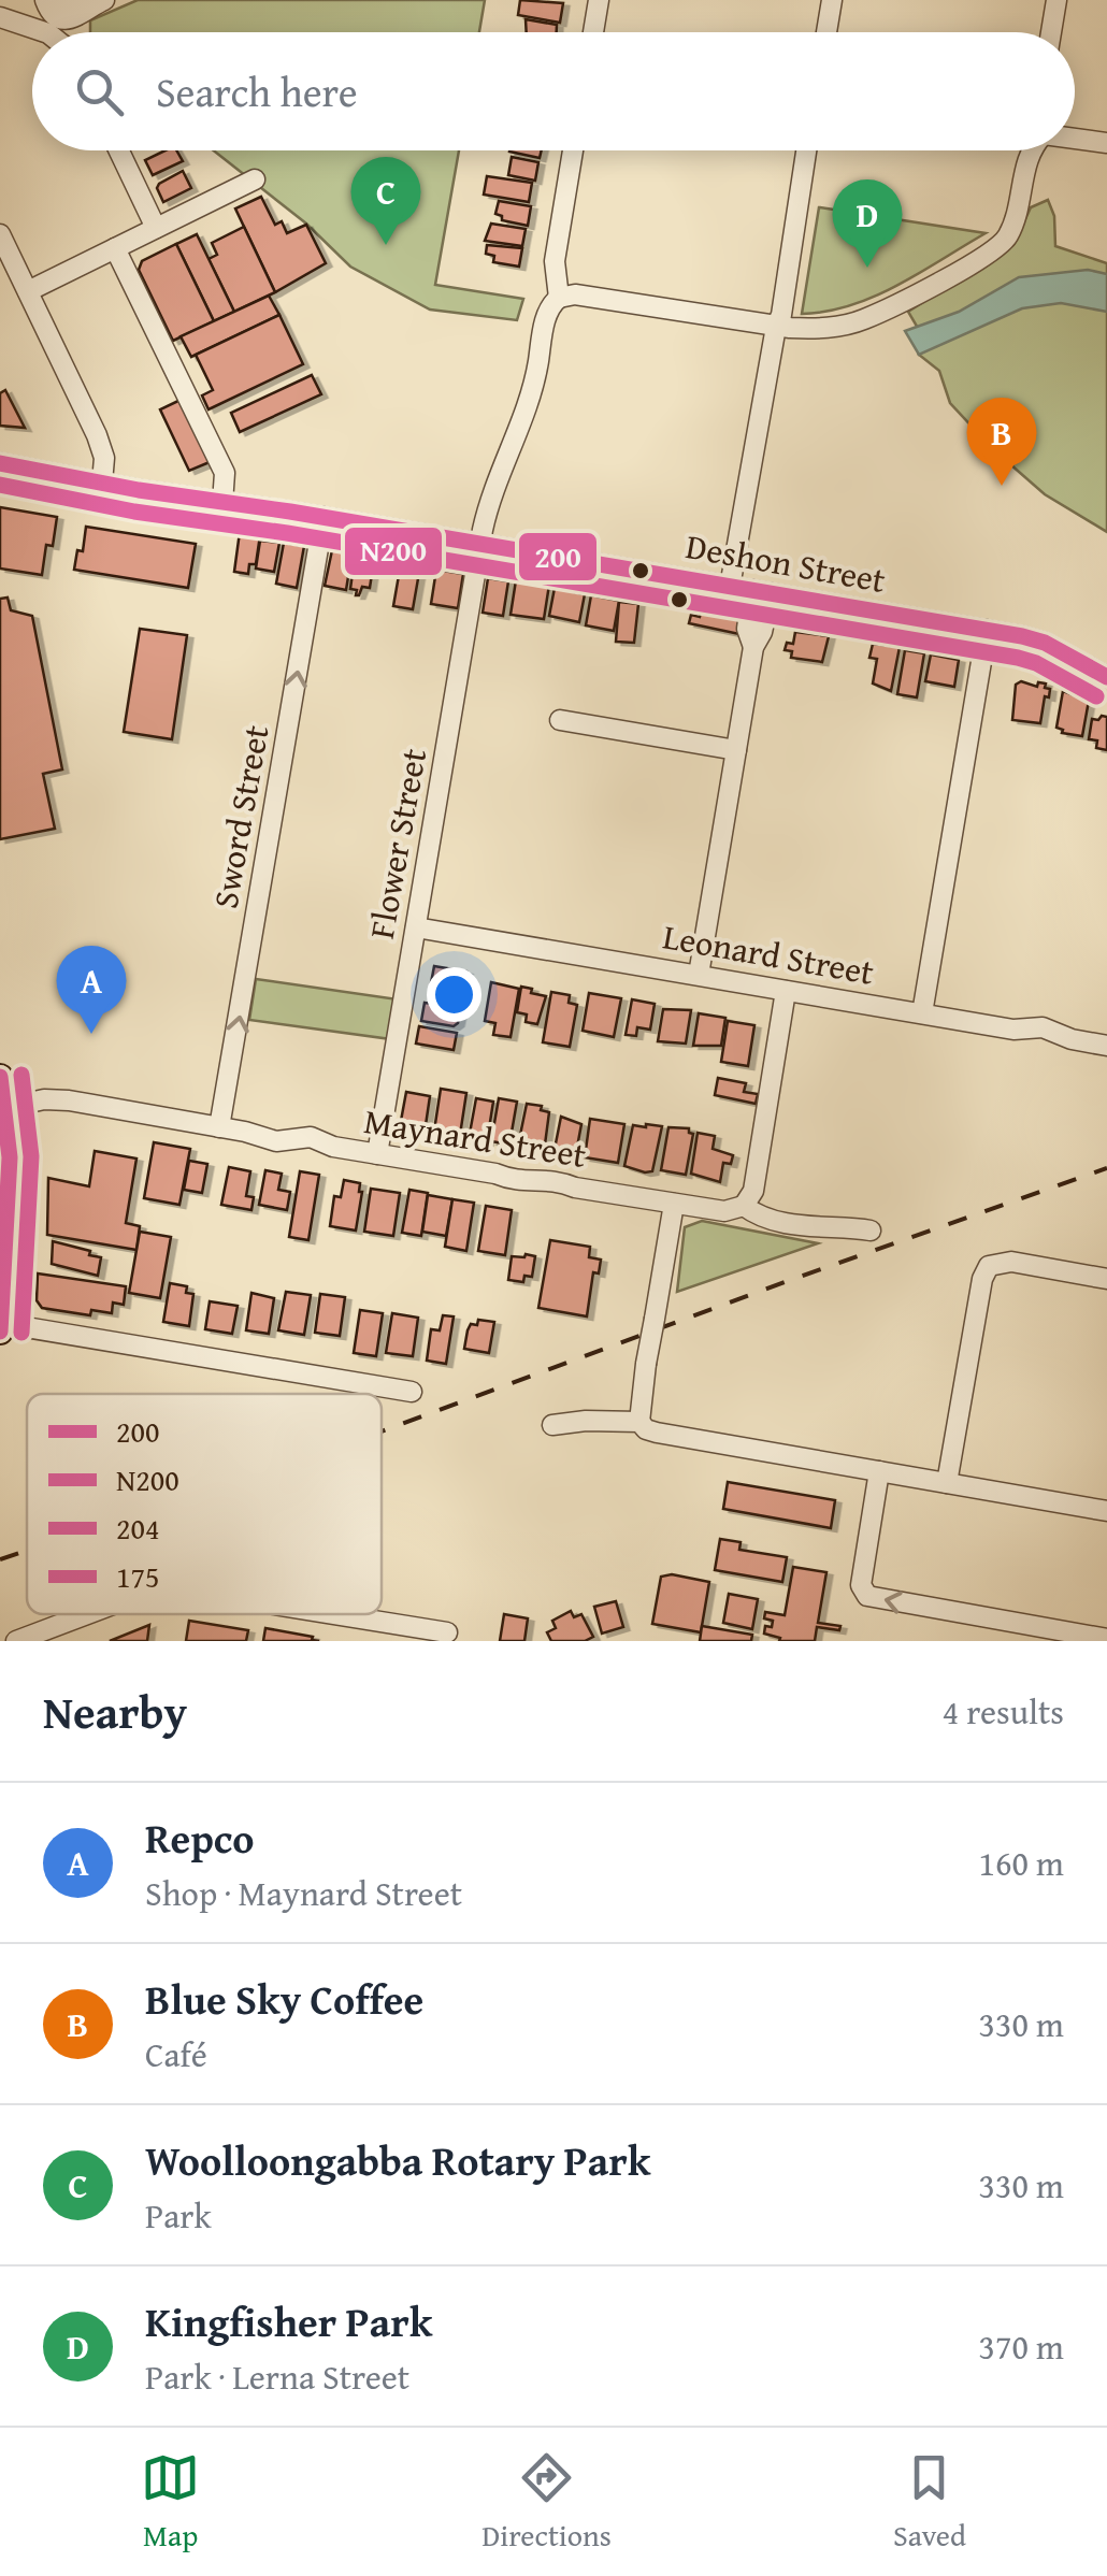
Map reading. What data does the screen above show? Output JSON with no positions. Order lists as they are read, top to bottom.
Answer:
{
  "streets": {
    "street": [
      "Deshon Street",
      "Sword Street",
      "Flower Street",
      "Leonard Street",
      "Maynard Street"
    ]
  },
  "crossings": [
    ["Deshon Street", "Sword Street"],
    ["Deshon Street", "Flower Street"],
    ["Sword Street", "Maynard Street"],
    ["Flower Street", "Leonard Street"],
    ["Flower Street", "Maynard Street"]
  ],
  "one_way": ["Sword Street"],
  "lines": [
    "transit line 200",
    "transit line N200",
    "transit line 175",
    "transit line 204"
  ],
  "legend": [
    "200",
    "N200",
    "204",
    "175"
  ],
  "page": {
    "search": "Search here",
    "pins": [
      "C",
      "D",
      "B",
      "A"
    ],
    "heading": ["Nearby", "4 results"],
    "list": [
      {
        "mark": "A",
        "name": "Repco",
        "note": "Shop · Maynard Street",
        "value": "160 m"
      },
      {
        "mark": "B",
        "name": "Blue Sky Coffee",
        "note": "Café",
        "value": "330 m"
      },
      {
        "mark": "C",
        "name": "Woolloongabba Rotary Park",
        "note": "Park",
        "value": "330 m"
      },
      {
        "mark": "D",
        "name": "Kingfisher Park",
        "note": "Park · Lerna Street",
        "value": "370 m"
      }
    ],
    "nav": ["Map", "Directions", "Saved"]
  }
}
